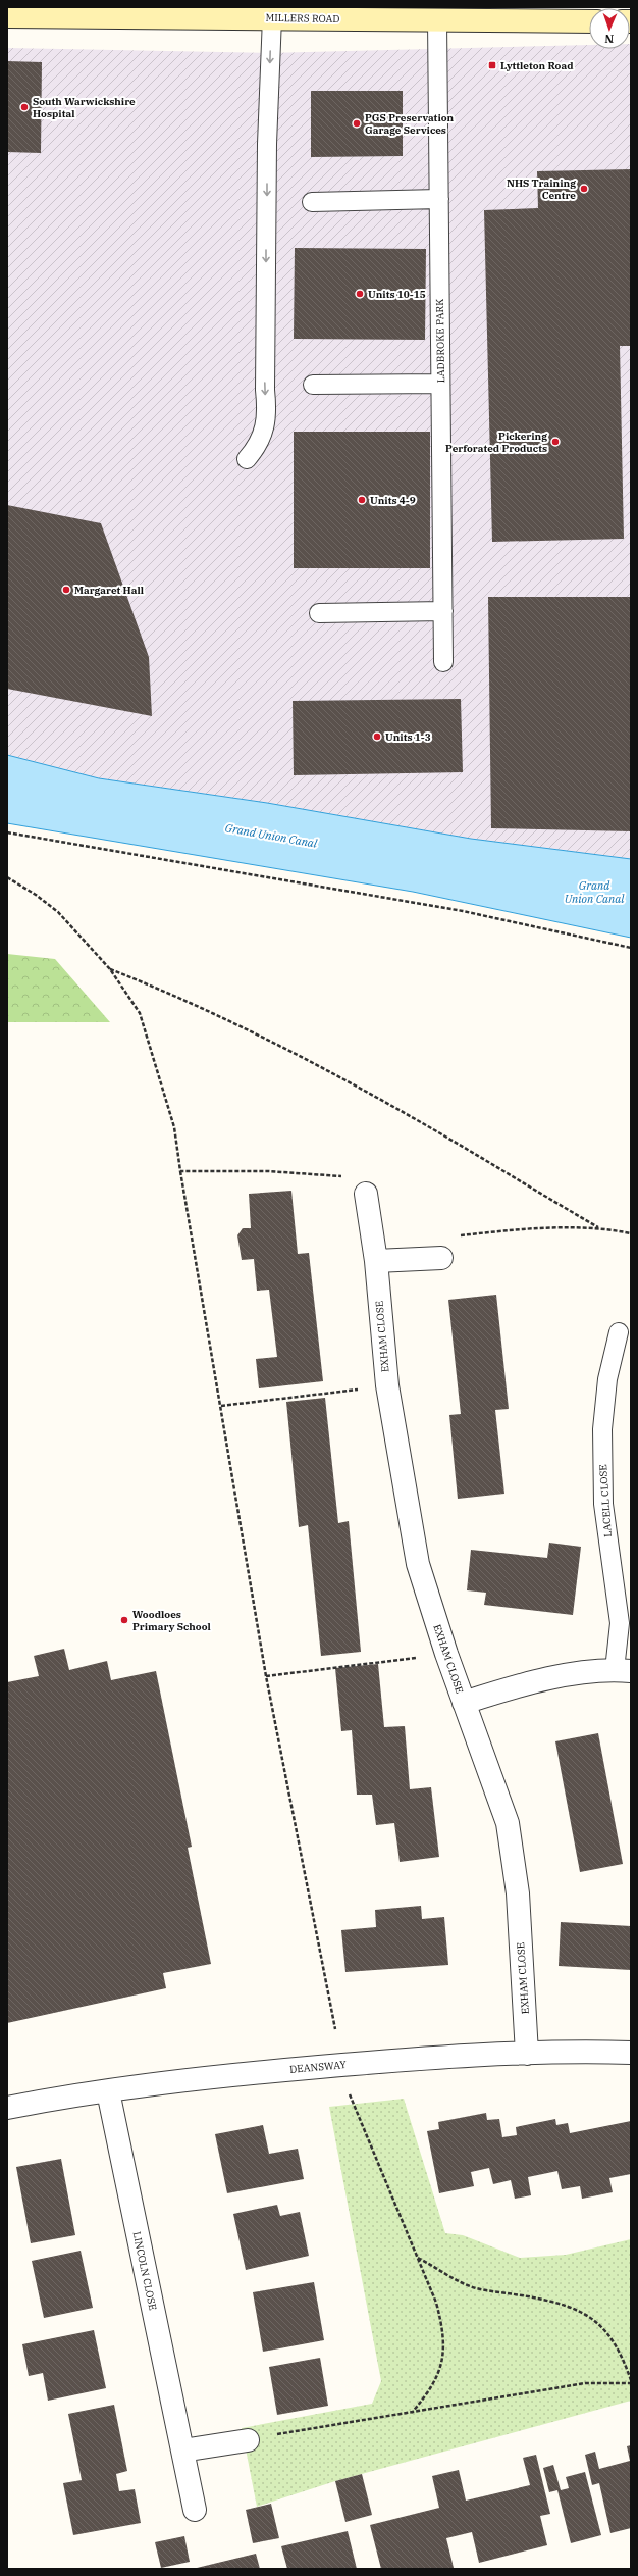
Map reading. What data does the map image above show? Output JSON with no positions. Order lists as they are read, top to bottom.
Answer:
{
  "streets": {
    "street": [
      "MILLERS ROAD",
      "EXHAM CLOSE",
      "LACELL CLOSE",
      "DEANSWAY",
      "LINCOLN CLOSE"
    ],
    "lane": ["LADBROKE PARK"]
  },
  "crossings": [
    ["MILLERS ROAD", "LADBROKE PARK"],
    ["EXHAM CLOSE", "LACELL CLOSE"],
    ["EXHAM CLOSE", "DEANSWAY"],
    ["DEANSWAY", "LINCOLN CLOSE"]
  ],
  "water": ["Grand Union Canal"],
  "places": {
    "transit": ["Lyttleton Road"],
    "other": [
      "South Warwickshire Hospital",
      "PGS Preservation Garage Services",
      "NHS Training Centre",
      "Units 10-15",
      "Pickering Perforated Products",
      "Units 4-9",
      "Margaret Hall",
      "Units 1-3",
      "Woodloes Primary School"
    ]
  },
  "north": "bottom"
}
